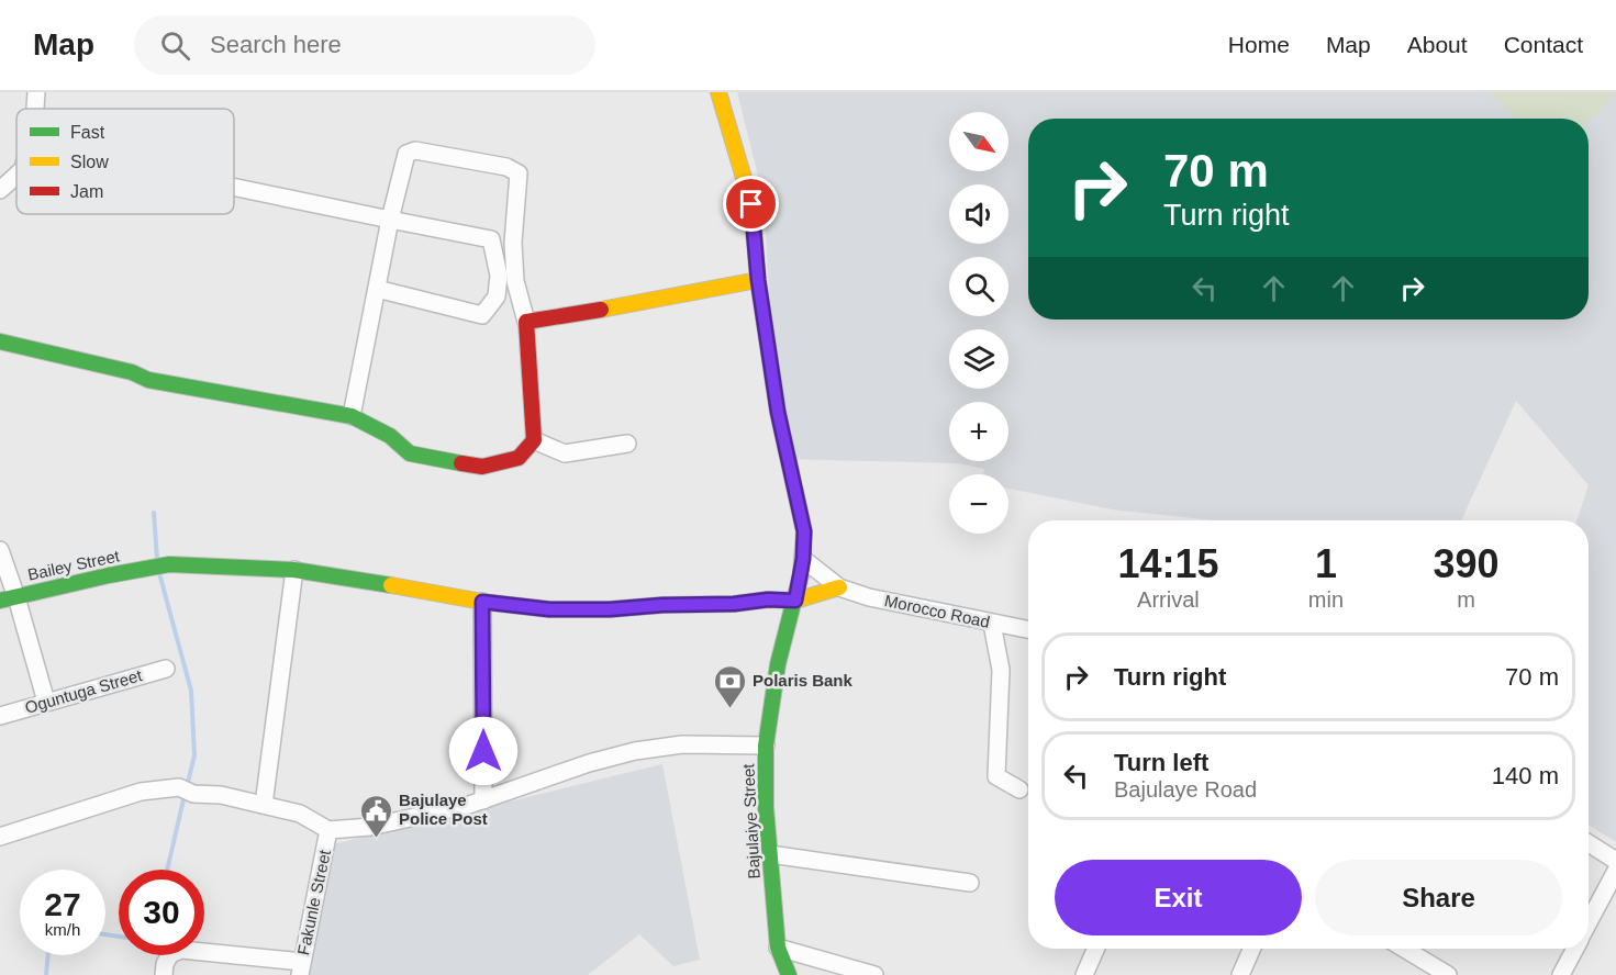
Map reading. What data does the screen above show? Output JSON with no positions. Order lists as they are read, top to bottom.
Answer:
{
  "streets": {
    "street": [
      "Bailey Street",
      "Morocco Road",
      "Oguntuga Street",
      "Bajulaiye Street",
      "Fakunle Street"
    ]
  },
  "crossings": [
    ["Bailey Street", "Bajulaiye Street"],
    ["Morocco Road", "Bajulaiye Street"]
  ],
  "places": {
    "bank": ["Polaris Bank"],
    "public building": ["Bajulaye Police Post"]
  },
  "legend": ["Fast", "Slow", "Jam"],
  "north": "bottom right",
  "page": {
    "header": "Map",
    "search": "Search here",
    "nav": [
      "Home",
      "Map",
      "About",
      "Contact"
    ],
    "map_buttons": ["+", "−"],
    "turn": ["70 m", "Turn right"],
    "eta": [
      "14:15",
      "Arrival",
      "1",
      "min",
      "390",
      "m"
    ],
    "list": [
      {
        "name": "Turn right",
        "value": "70 m"
      },
      {
        "name": "Turn left",
        "note": "Bajulaye Road",
        "value": "140 m"
      }
    ],
    "buttons": ["Exit", "Share"],
    "speed": "27 km/h",
    "limit": "30"
  }
}
